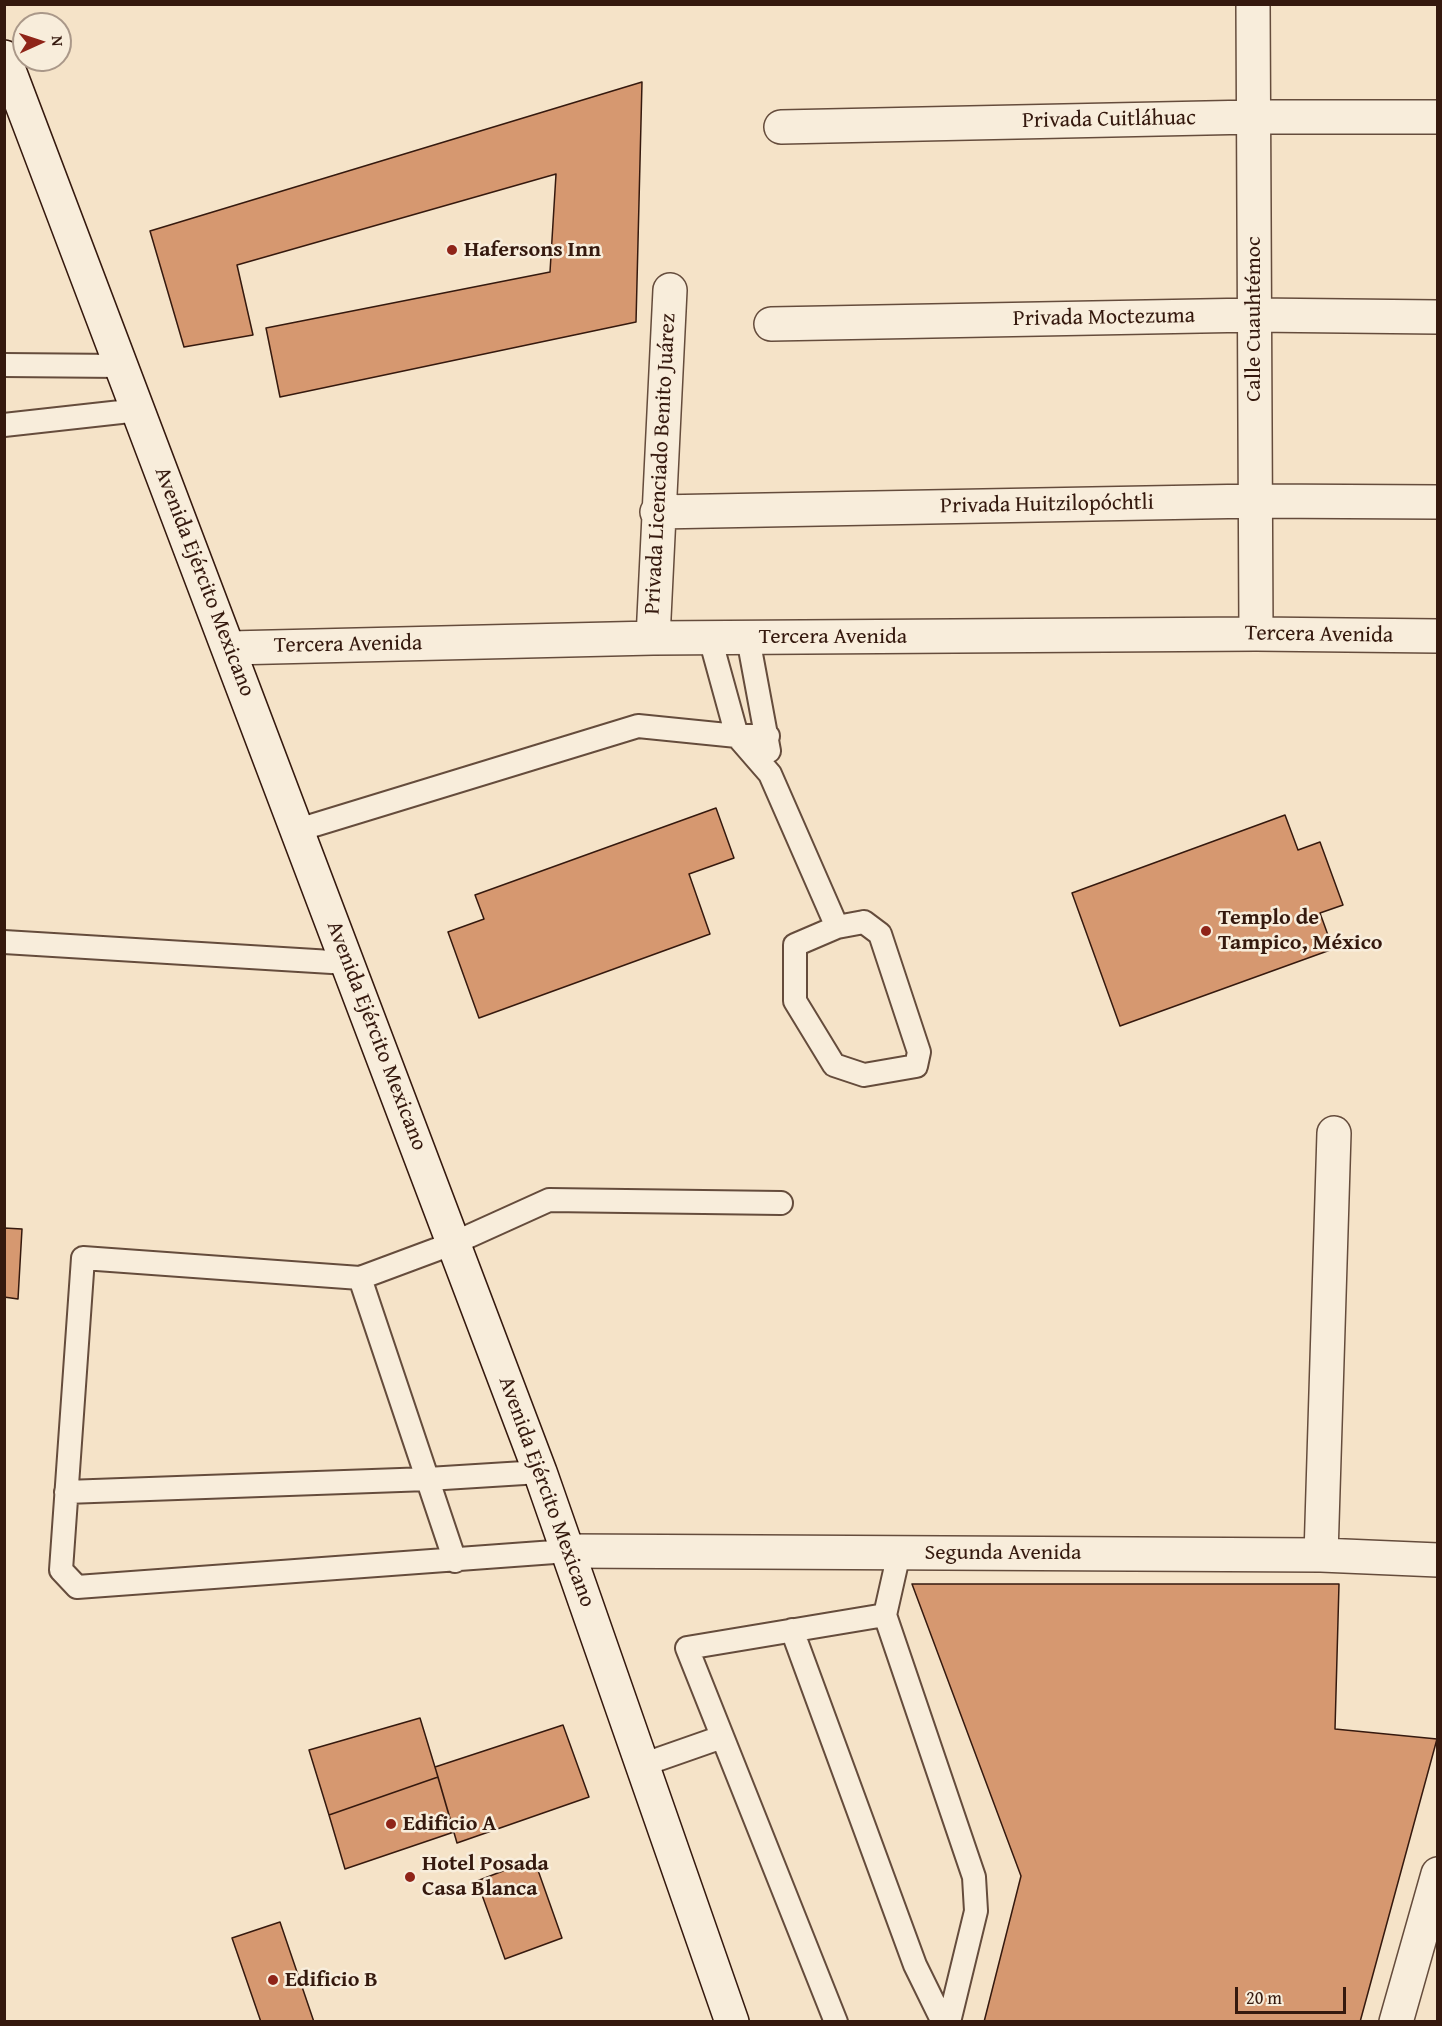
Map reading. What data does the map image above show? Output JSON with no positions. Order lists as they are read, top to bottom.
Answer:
{
  "streets": {
    "street": [
      "Privada Cuitláhuac",
      "Privada Moctezuma",
      "Calle Cuauhtémoc",
      "Privada Licenciado Benito Juárez",
      "Privada Huitzilopóchtli",
      "Avenida Ejército Mexicano",
      "Tercera Avenida",
      "Segunda Avenida"
    ]
  },
  "crossings": [
    ["Privada Cuitláhuac", "Calle Cuauhtémoc"],
    ["Privada Moctezuma", "Calle Cuauhtémoc"],
    ["Calle Cuauhtémoc", "Privada Huitzilopóchtli"],
    ["Calle Cuauhtémoc", "Tercera Avenida"],
    ["Privada Licenciado Benito Juárez", "Privada Huitzilopóchtli"],
    ["Privada Licenciado Benito Juárez", "Tercera Avenida"],
    ["Avenida Ejército Mexicano", "Tercera Avenida"],
    ["Avenida Ejército Mexicano", "Segunda Avenida"]
  ],
  "places": [
    "Hafersons Inn",
    "Templo de Tampico, México",
    "Edificio A",
    "Hotel Posada Casa Blanca",
    "Edificio B"
  ],
  "scale_bar": "20 m",
  "north": "right"
}
